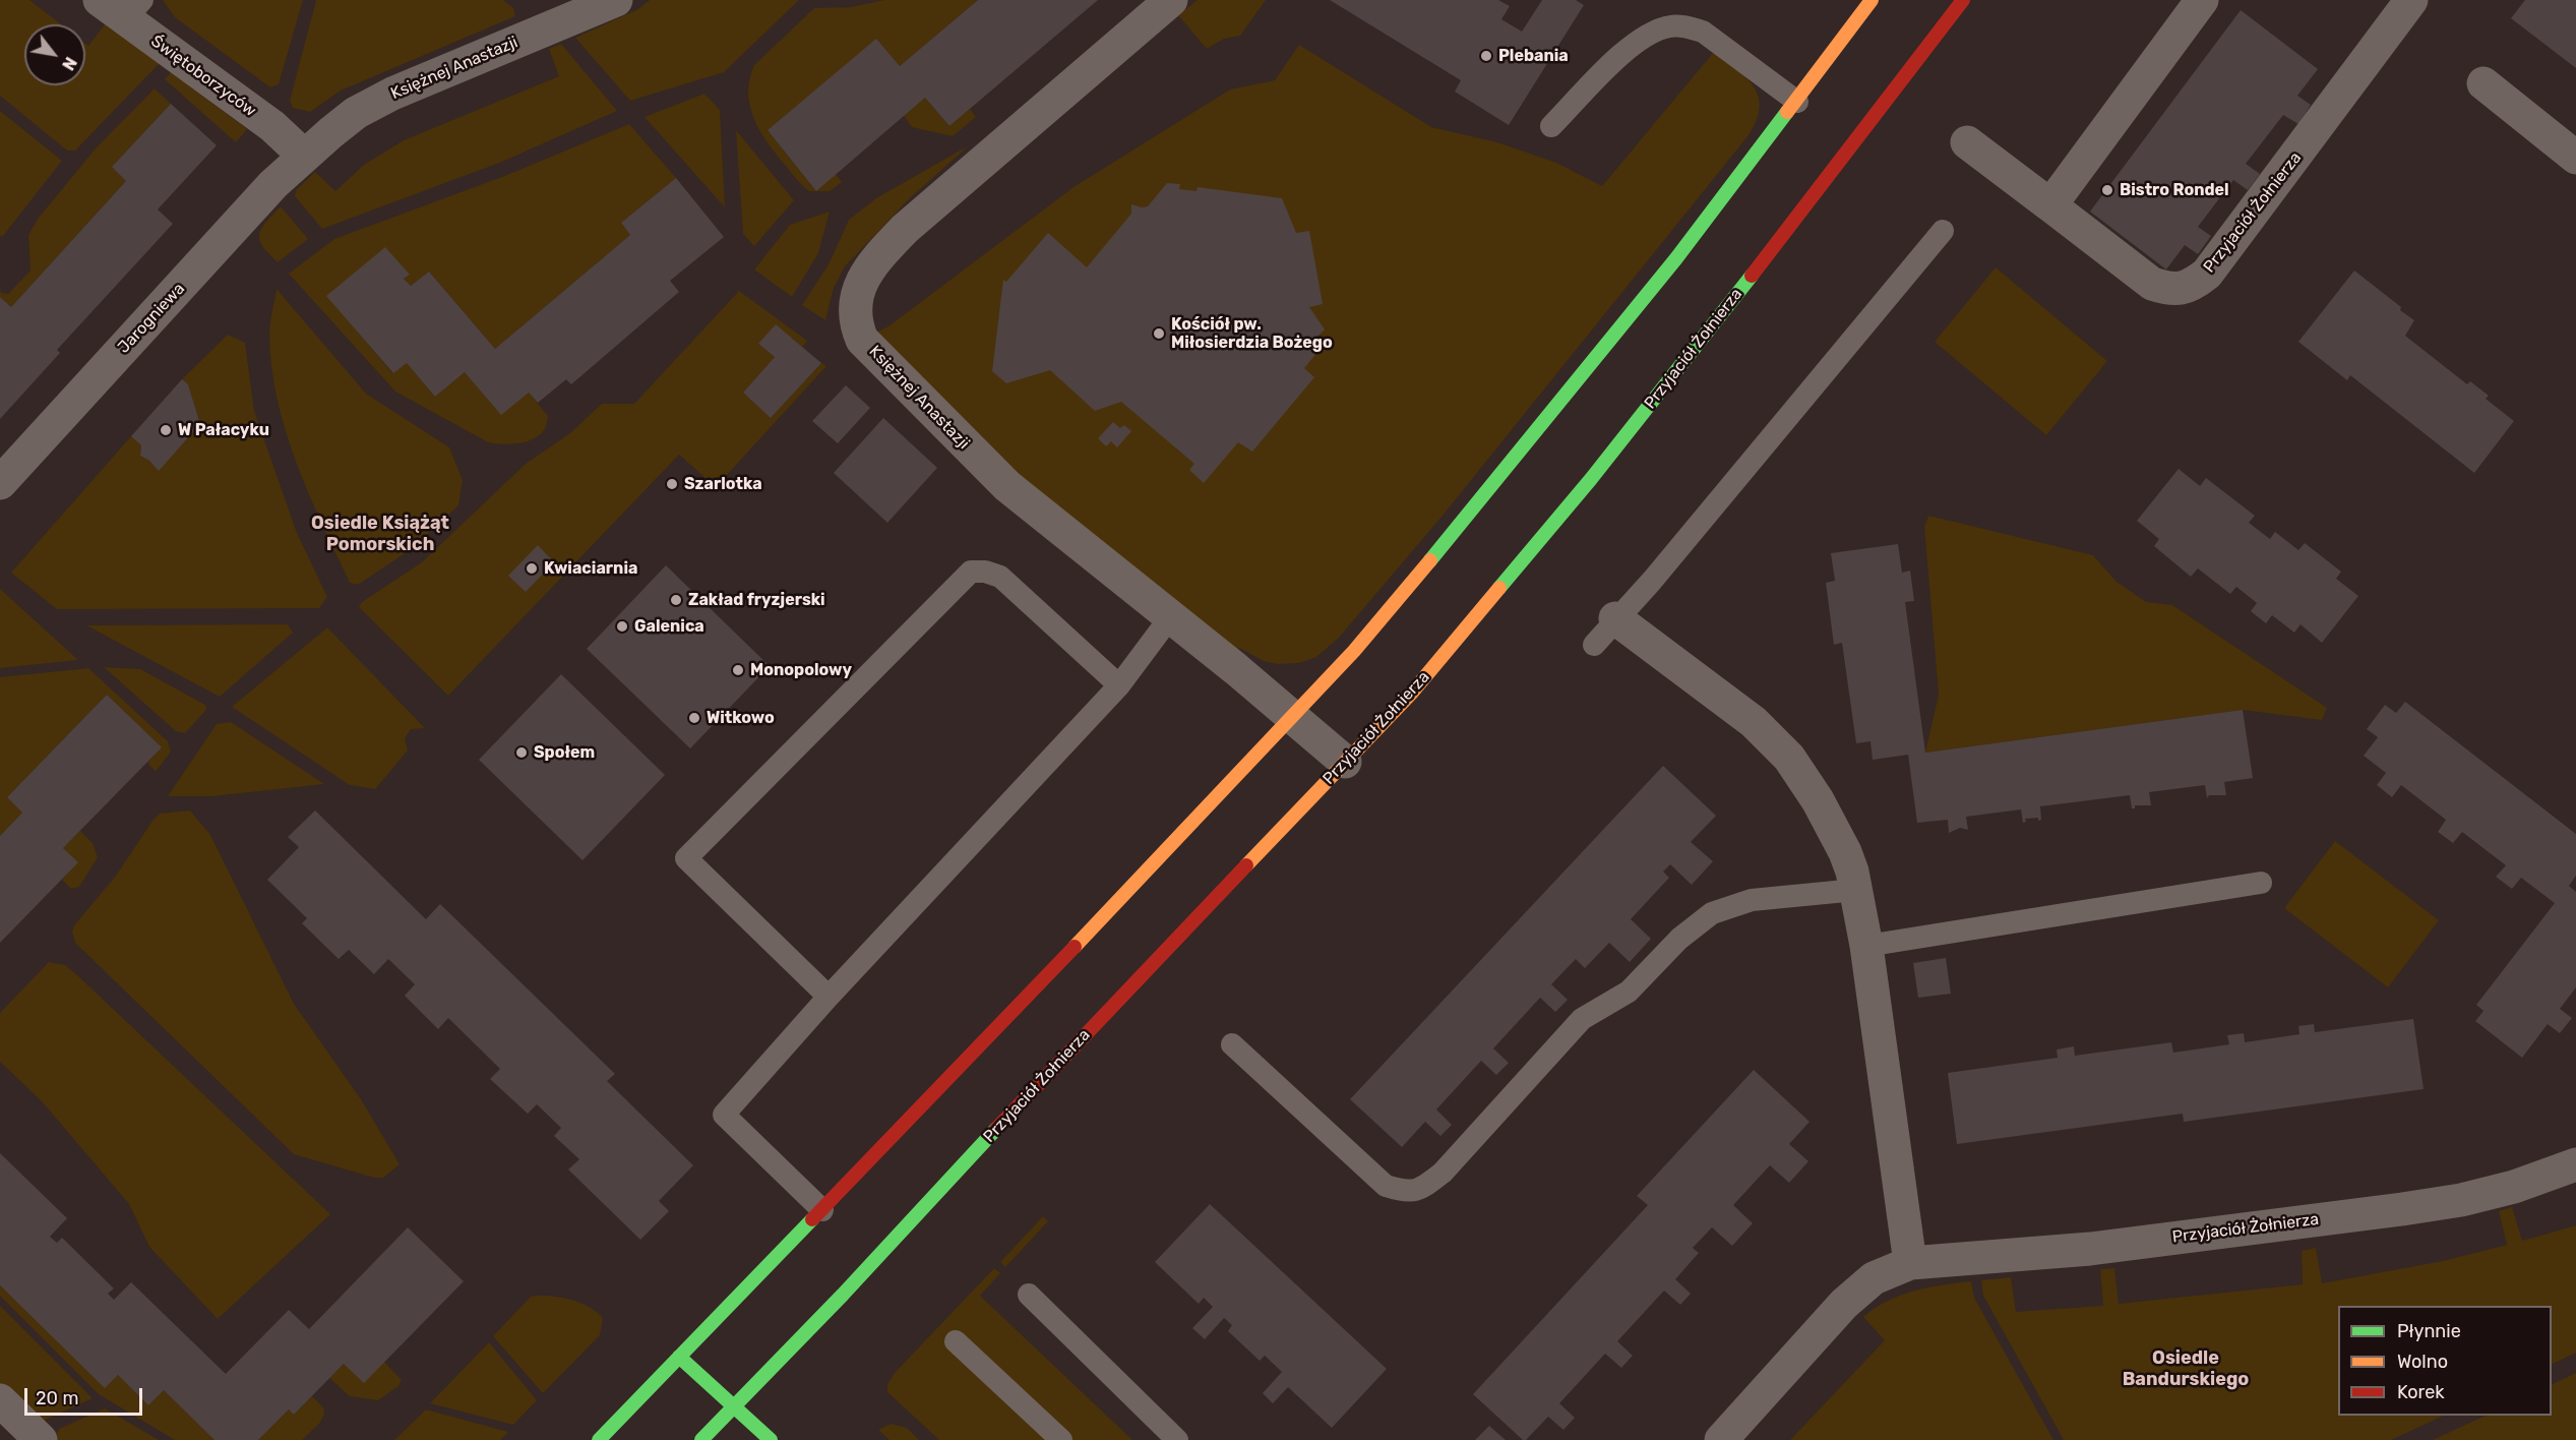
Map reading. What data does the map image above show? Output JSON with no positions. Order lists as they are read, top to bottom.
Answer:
{
  "streets": {
    "street": [
      "Księżnej Anastazji",
      "Świętoborzyców",
      "Przyjaciół Żołnierza",
      "Jarogniewa"
    ]
  },
  "crossings": [
    ["Księżnej Anastazji", "Świętoborzyców"],
    ["Księżnej Anastazji", "Przyjaciół Żołnierza"],
    ["Księżnej Anastazji", "Jarogniewa"],
    ["Świętoborzyców", "Jarogniewa"]
  ],
  "districts": ["Osiedle Książąt Pomorskich", "Osiedle Bandurskiego"],
  "places": [
    "Plebania",
    "Bistro Rondel",
    "Kościół pw. Miłosierdzia Bożego",
    "W Pałacyku",
    "Szarlotka",
    "Kwiaciarnia",
    "Zakład fryzjerski",
    "Galenica",
    "Monopolowy",
    "Witkowo",
    "Społem"
  ],
  "legend": ["Płynnie", "Wolno", "Korek"],
  "scale_bar": "20 m",
  "north": "bottom right"
}
